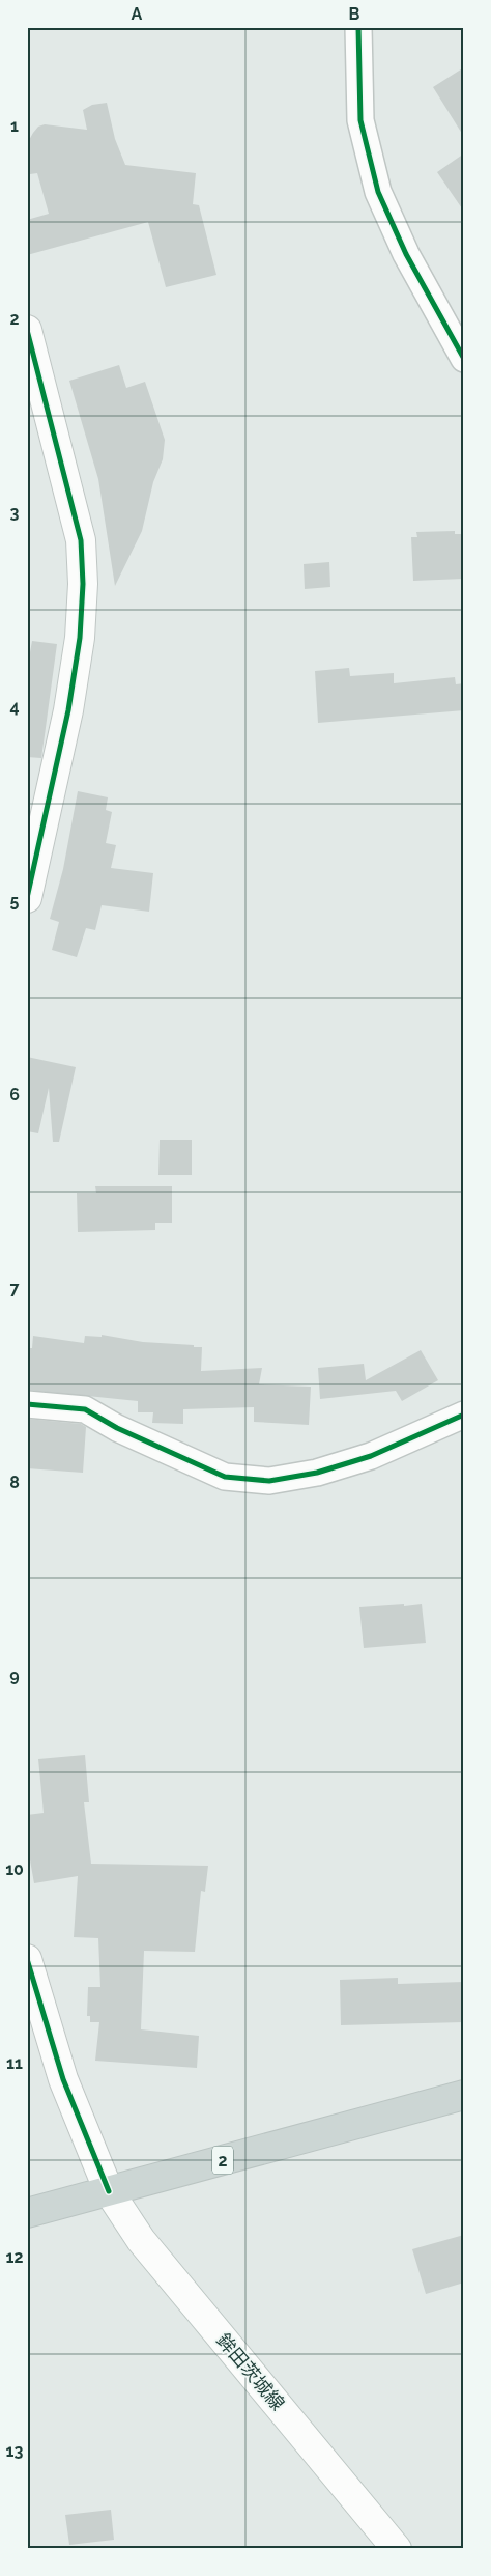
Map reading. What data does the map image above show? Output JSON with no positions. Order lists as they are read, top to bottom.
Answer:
{
  "streets": {
    "main road": ["2"],
    "street": ["鉾田茨城線"]
  },
  "crossings": [
    ["2", "鉾田茨城線"]
  ],
  "grid": {
    "columns": ["A", "B"],
    "rows": [
      "1",
      "2",
      "3",
      "4",
      "5",
      "6",
      "7",
      "8",
      "9",
      "10",
      "11",
      "12",
      "13"
    ]
  }
}
